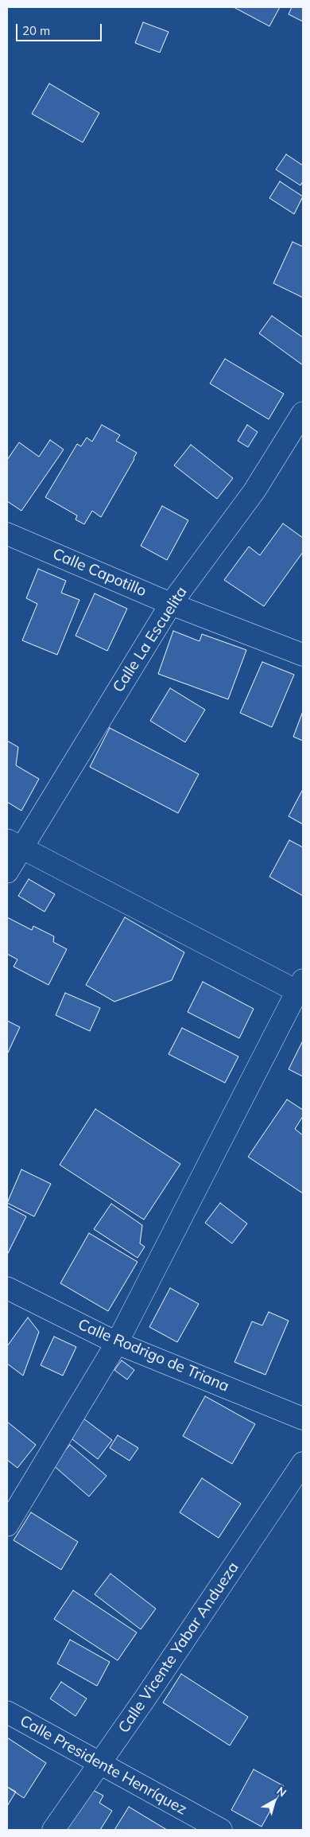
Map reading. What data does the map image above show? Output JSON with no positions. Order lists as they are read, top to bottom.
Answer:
{
  "streets": {
    "street": [
      "Calle Capotillo",
      "Calle La Escuelita",
      "Calle Rodrigo de Triana",
      "Calle Vicente Yabar Andueza",
      "Calle Presidente Henríquez"
    ]
  },
  "crossings": [
    ["Calle Capotillo", "Calle La Escuelita"],
    ["Calle Vicente Yabar Andueza", "Calle Presidente Henríquez"]
  ],
  "scale_bar": "20 m",
  "north": "top right"
}
